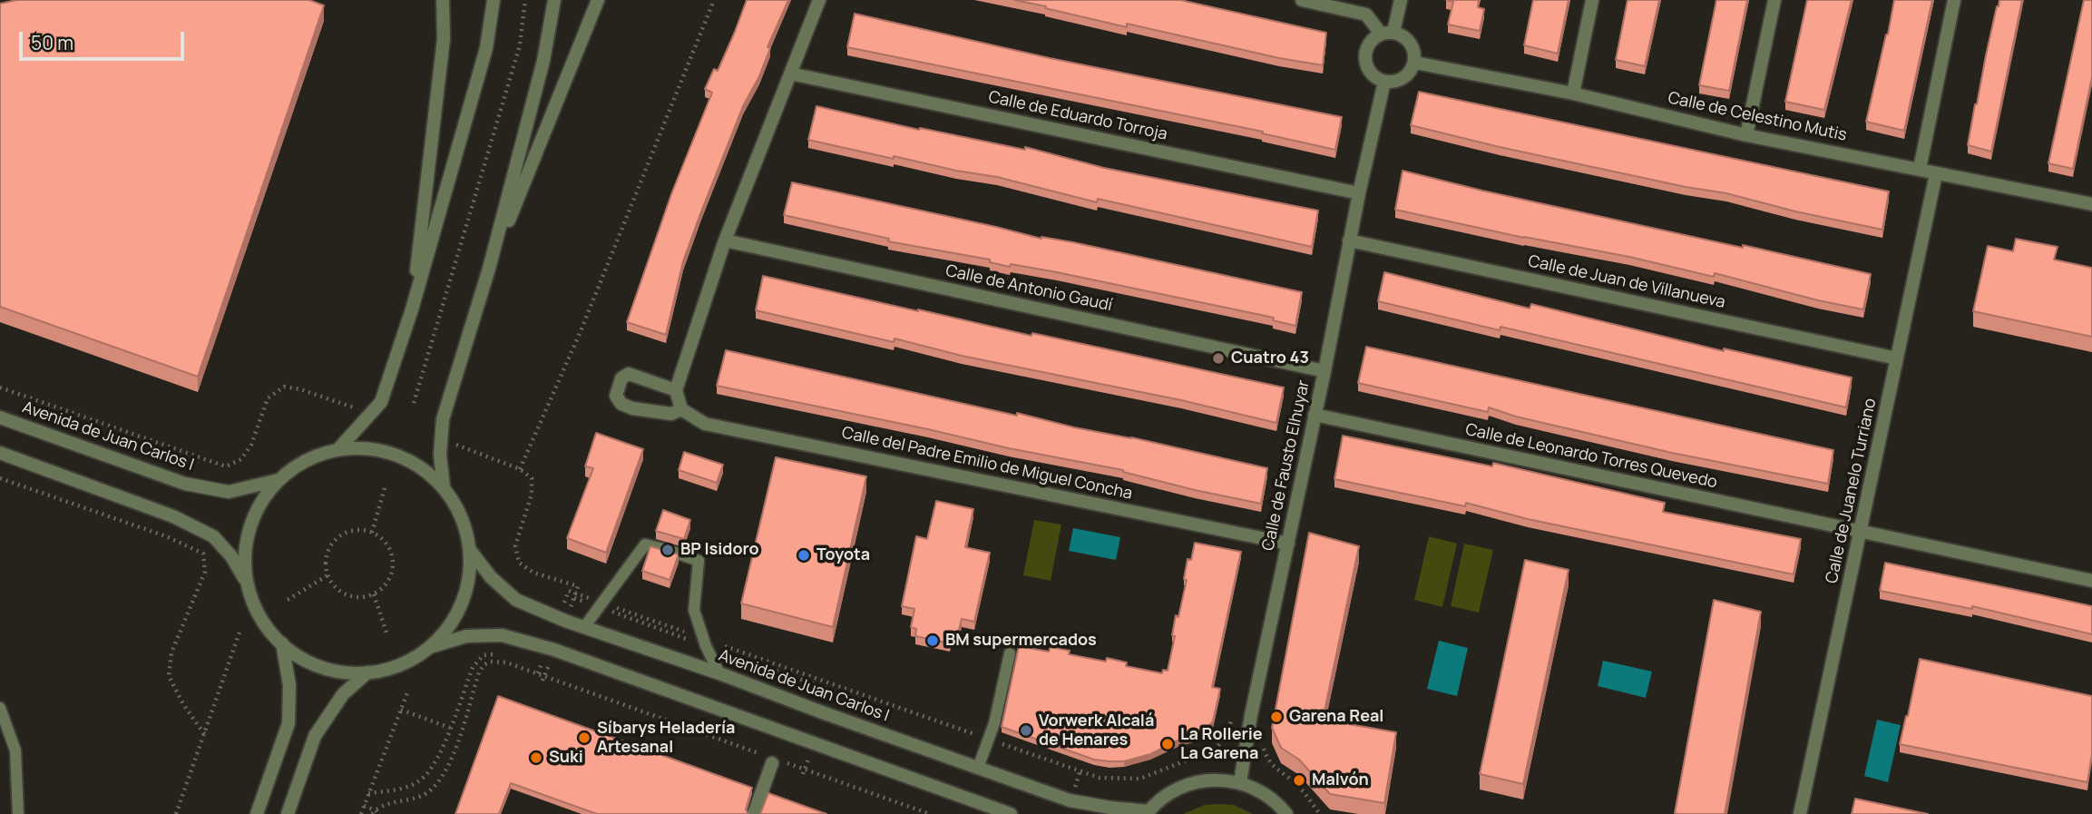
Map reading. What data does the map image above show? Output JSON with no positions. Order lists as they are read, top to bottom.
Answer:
{
  "streets": {
    "street": [
      "Calle de Eduardo Torroja",
      "Calle de Celestino Mutis",
      "Calle de Juan de Villanueva",
      "Calle de Antonio Gaudí",
      "Avenida de Juan Carlos I",
      "Calle de Leonardo Torres Quevedo",
      "Calle del Padre Emilio de Miguel Concha",
      "Calle de Fausto Elhuyar",
      "Calle de Juanelo Turriano"
    ]
  },
  "crossings": [
    ["Calle de Eduardo Torroja", "Calle de Fausto Elhuyar"],
    ["Calle de Celestino Mutis", "Calle de Fausto Elhuyar"],
    ["Calle de Celestino Mutis", "Calle de Juanelo Turriano"],
    ["Calle de Juan de Villanueva", "Calle de Fausto Elhuyar"],
    ["Calle de Juan de Villanueva", "Calle de Juanelo Turriano"],
    ["Calle de Antonio Gaudí", "Calle de Fausto Elhuyar"],
    ["Calle de Leonardo Torres Quevedo", "Calle de Fausto Elhuyar"],
    ["Calle de Leonardo Torres Quevedo", "Calle de Juanelo Turriano"],
    ["Calle del Padre Emilio de Miguel Concha", "Calle de Fausto Elhuyar"]
  ],
  "places": [
    "Cuatro 43",
    "BP Isidoro",
    "Toyota",
    "BM supermercados",
    "Garena Real",
    "Vorwerk Alcalá de Henares",
    "Síbarys Heladería Artesanal",
    "La Rollerie La Garena",
    "Suki",
    "Malvón"
  ],
  "scale_bar": "50 m"
}
